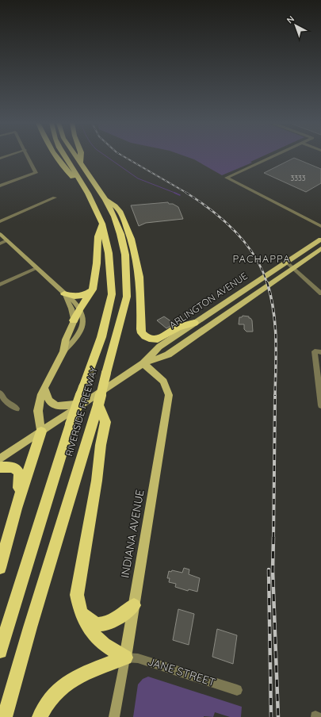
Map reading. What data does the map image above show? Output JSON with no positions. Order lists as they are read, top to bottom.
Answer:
{
  "streets": {
    "highway": ["RIVERSIDE FREEWAY"],
    "main road": ["ARLINGTON AVENUE", "INDIANA AVENUE"],
    "street": ["JANE STREET"]
  },
  "crossings": [
    ["ARLINGTON AVENUE", "INDIANA AVENUE"],
    ["INDIANA AVENUE", "JANE STREET"]
  ],
  "districts": ["PACHAPPA"],
  "house_numbers": ["3333"],
  "north": "top left"
}
